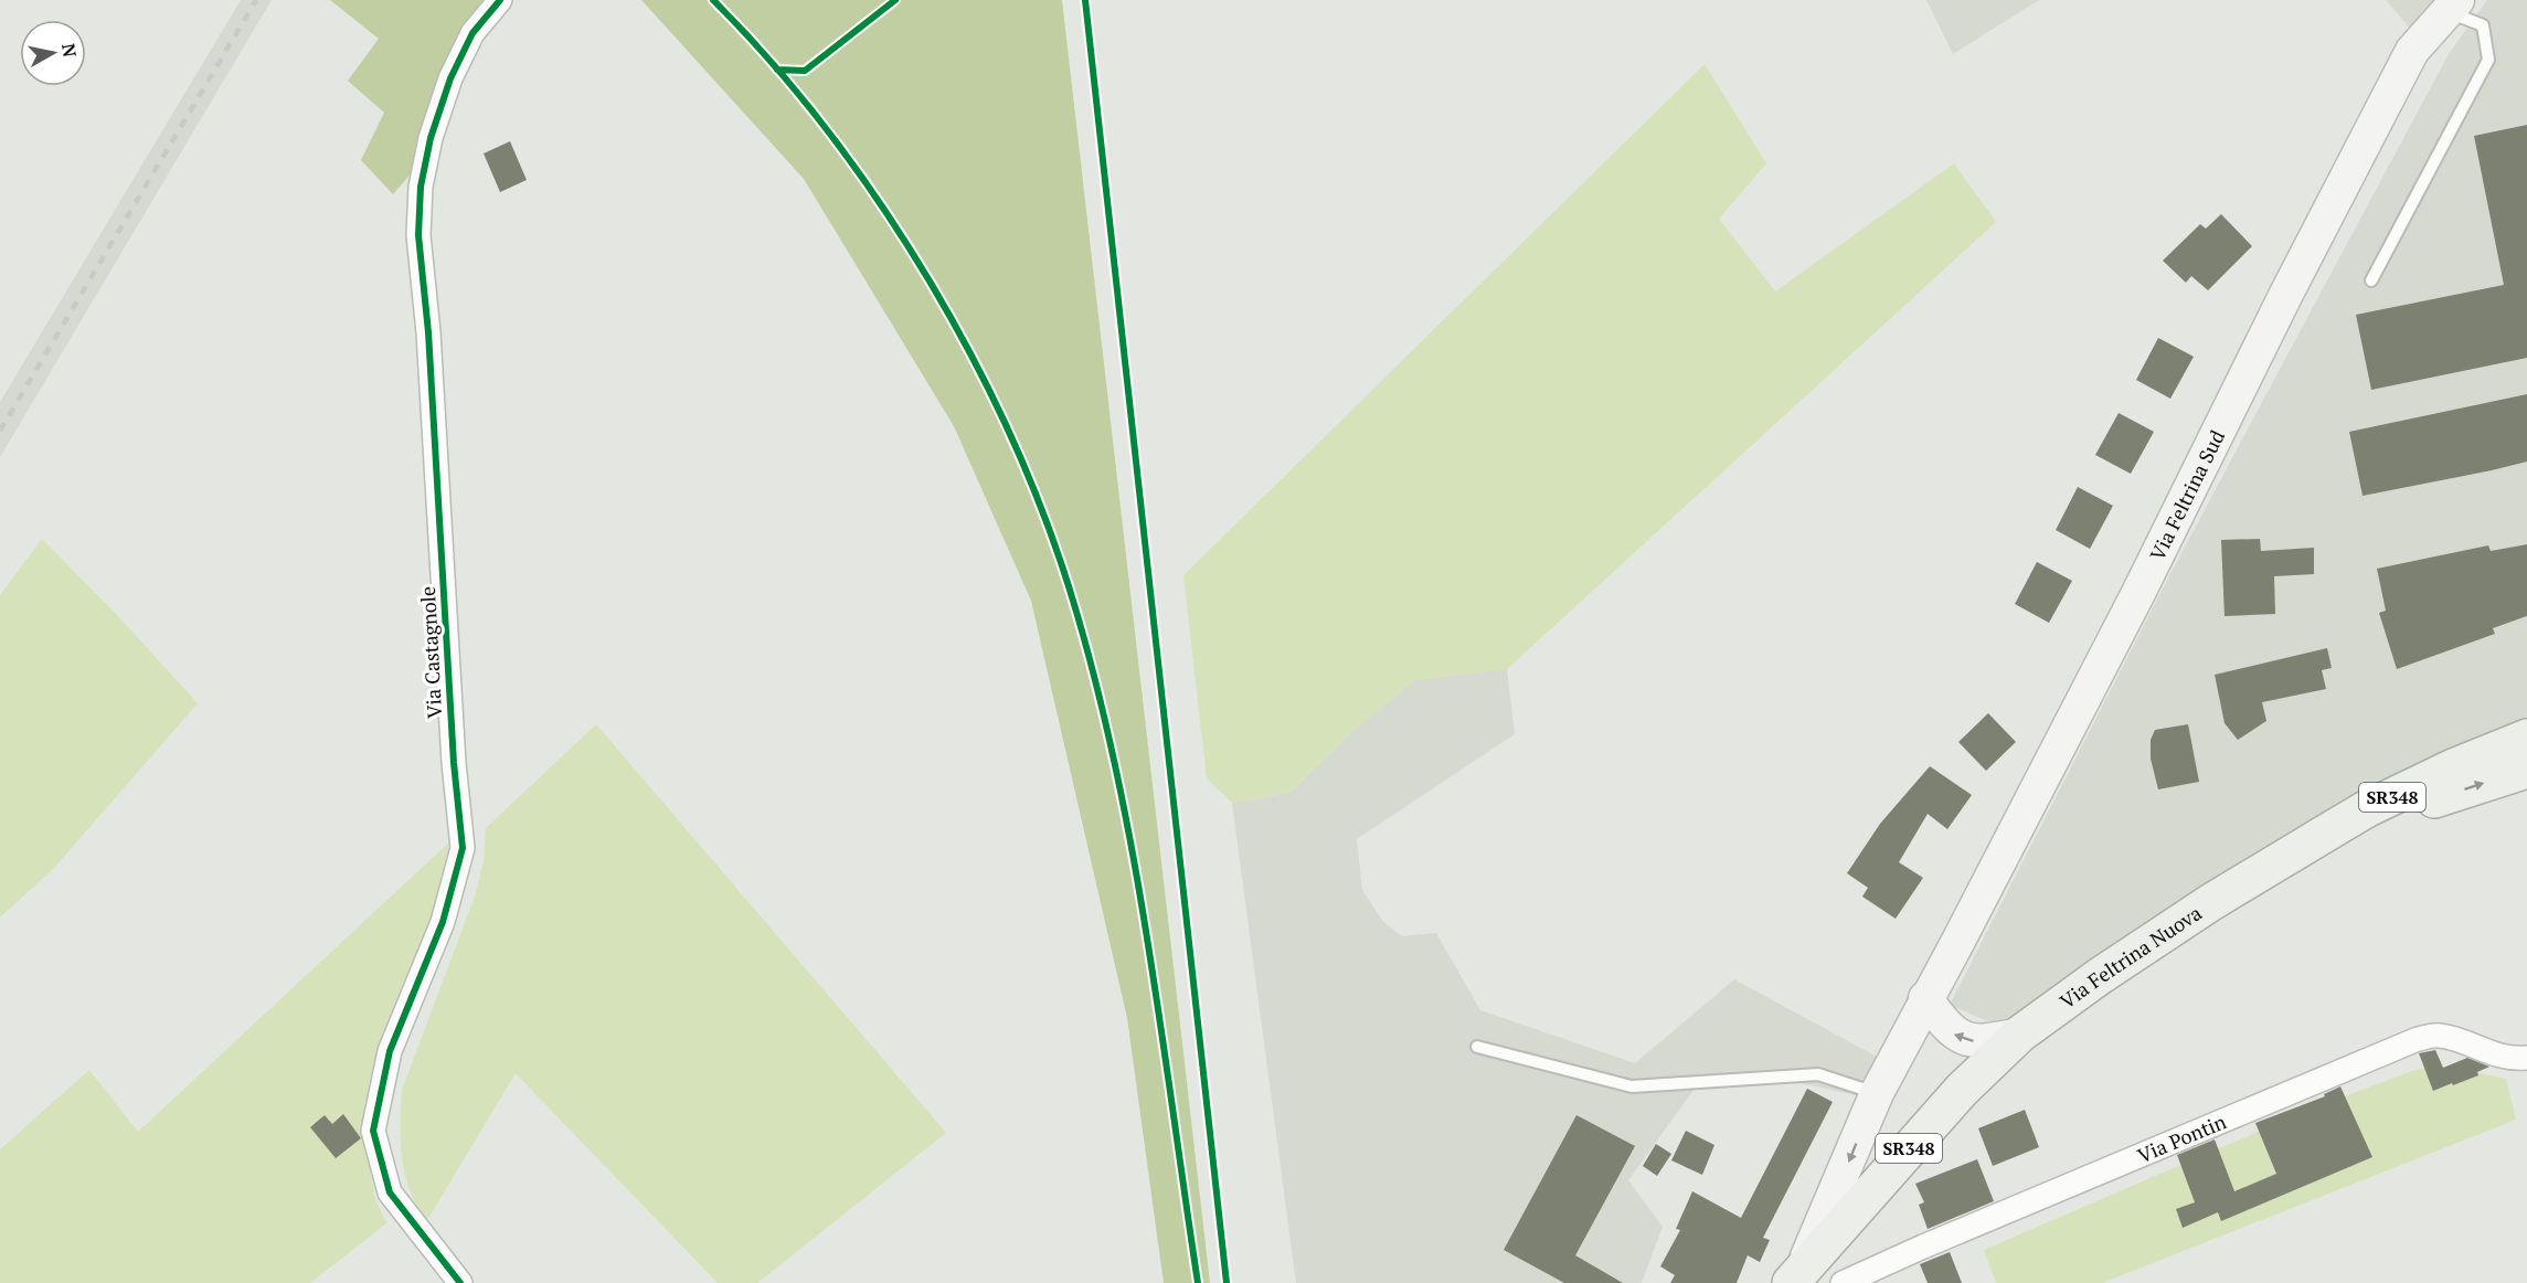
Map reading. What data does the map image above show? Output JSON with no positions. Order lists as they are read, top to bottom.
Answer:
{
  "streets": {
    "main road": ["Via Feltrina Sud", "SR348", "Via Feltrina Nuova"],
    "street": ["Via Castagnole", "Via Pontin"]
  },
  "crossings": [
    ["Via Feltrina Sud", "Via Feltrina Nuova"]
  ],
  "north": "right"
}
